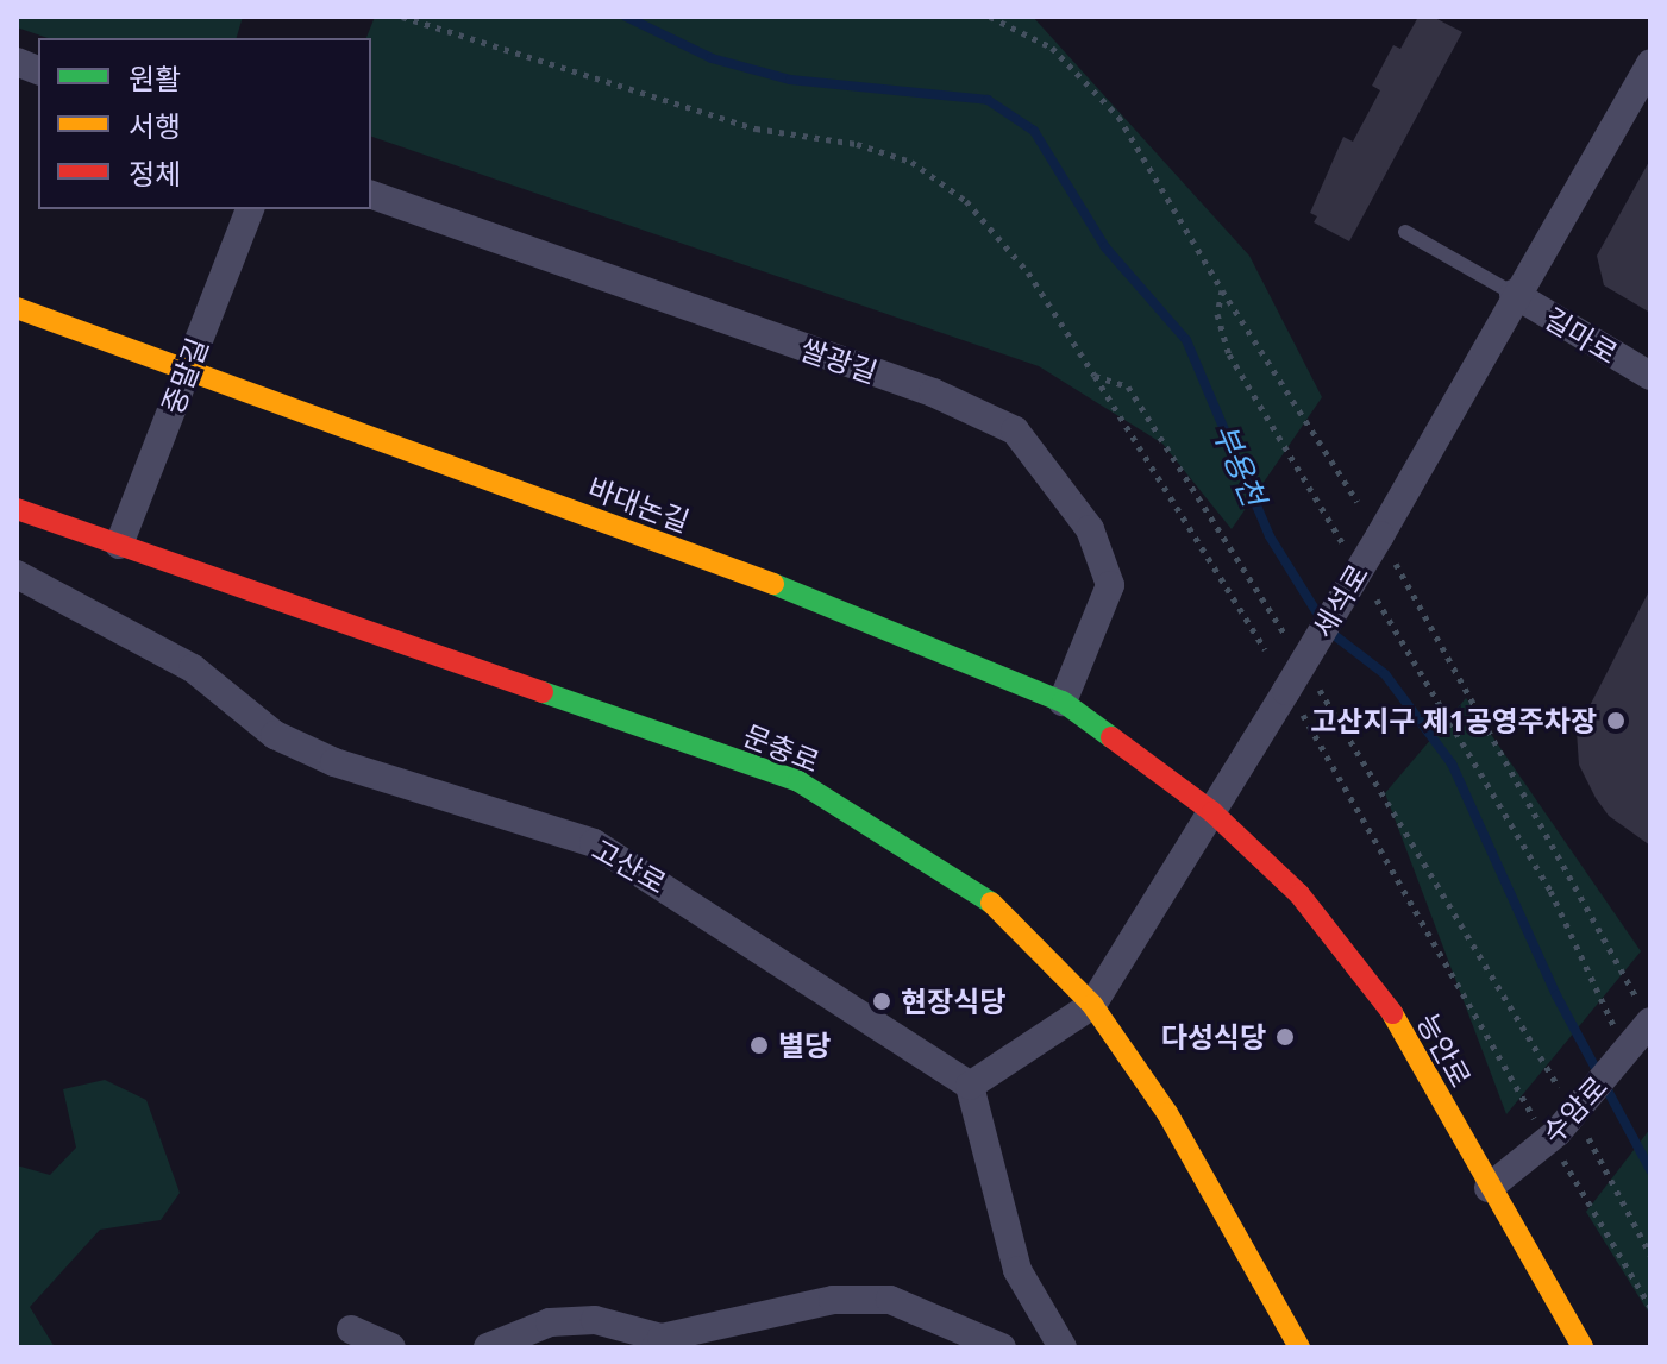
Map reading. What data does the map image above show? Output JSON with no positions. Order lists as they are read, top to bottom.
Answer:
{
  "streets": {
    "street": [
      "길마로",
      "쌀광길",
      "중말길",
      "바대논길",
      "세석로",
      "문충로",
      "고산로",
      "능안로",
      "수암로"
    ]
  },
  "crossings": [
    ["길마로", "세석로"],
    ["쌀광길", "바대논길"],
    ["중말길", "바대논길"],
    ["중말길", "문충로"],
    ["바대논길", "세석로"],
    ["바대논길", "능안로"],
    ["세석로", "문충로"],
    ["세석로", "고산로"],
    ["세석로", "능안로"],
    ["능안로", "수암로"]
  ],
  "water": ["부용천"],
  "places": [
    "고산지구 제1공영주차장",
    "현장식당",
    "다성식당",
    "별당"
  ],
  "legend": ["원활", "서행", "정체"]
}
